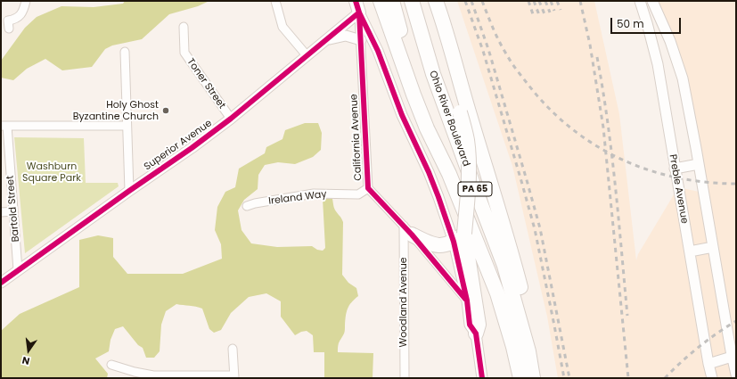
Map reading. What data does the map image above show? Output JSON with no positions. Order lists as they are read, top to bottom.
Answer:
{
  "streets": {
    "highway": ["Ohio River Boulevard", "PA 65"],
    "street": [
      "Toner Street",
      "California Avenue",
      "Superior Avenue",
      "Preble Avenue",
      "Ireland Way",
      "Bartold Street",
      "Woodland Avenue"
    ]
  },
  "crossings": [
    ["Toner Street", "Superior Avenue"],
    ["Ohio River Boulevard", "PA 65"],
    ["California Avenue", "Superior Avenue"],
    ["California Avenue", "Ireland Way"],
    ["California Avenue", "Woodland Avenue"],
    ["Superior Avenue", "Bartold Street"]
  ],
  "parks": ["Washburn Square Park"],
  "places": ["Holy Ghost Byzantine Church"],
  "scale_bar": "50 m",
  "north": "bottom"
}
